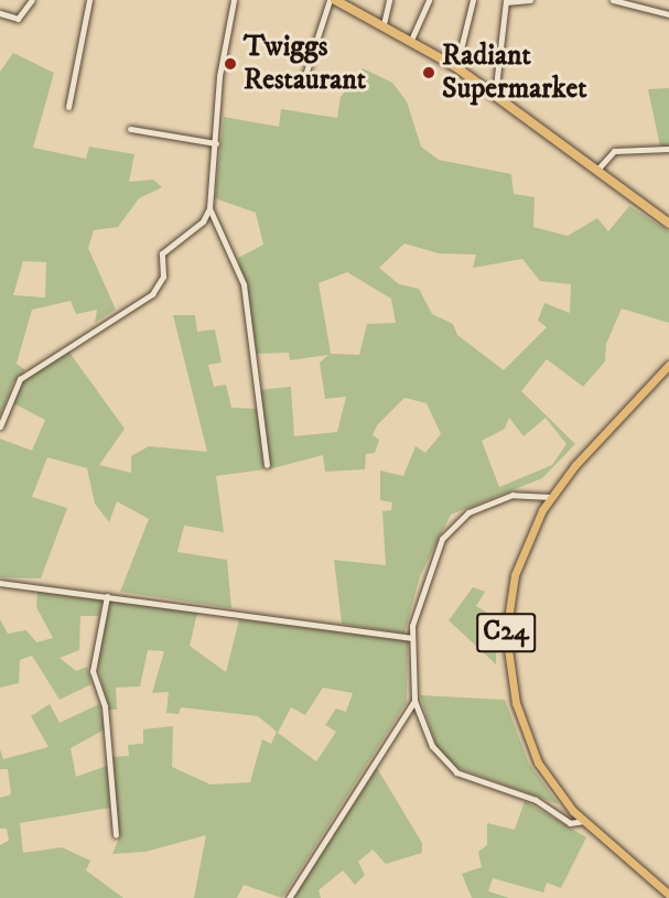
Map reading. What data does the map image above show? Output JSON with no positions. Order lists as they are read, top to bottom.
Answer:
{
  "streets": {
    "main road": ["C24"]
  },
  "places": ["Twiggs Restaurant", "Radiant Supermarket"]
}
